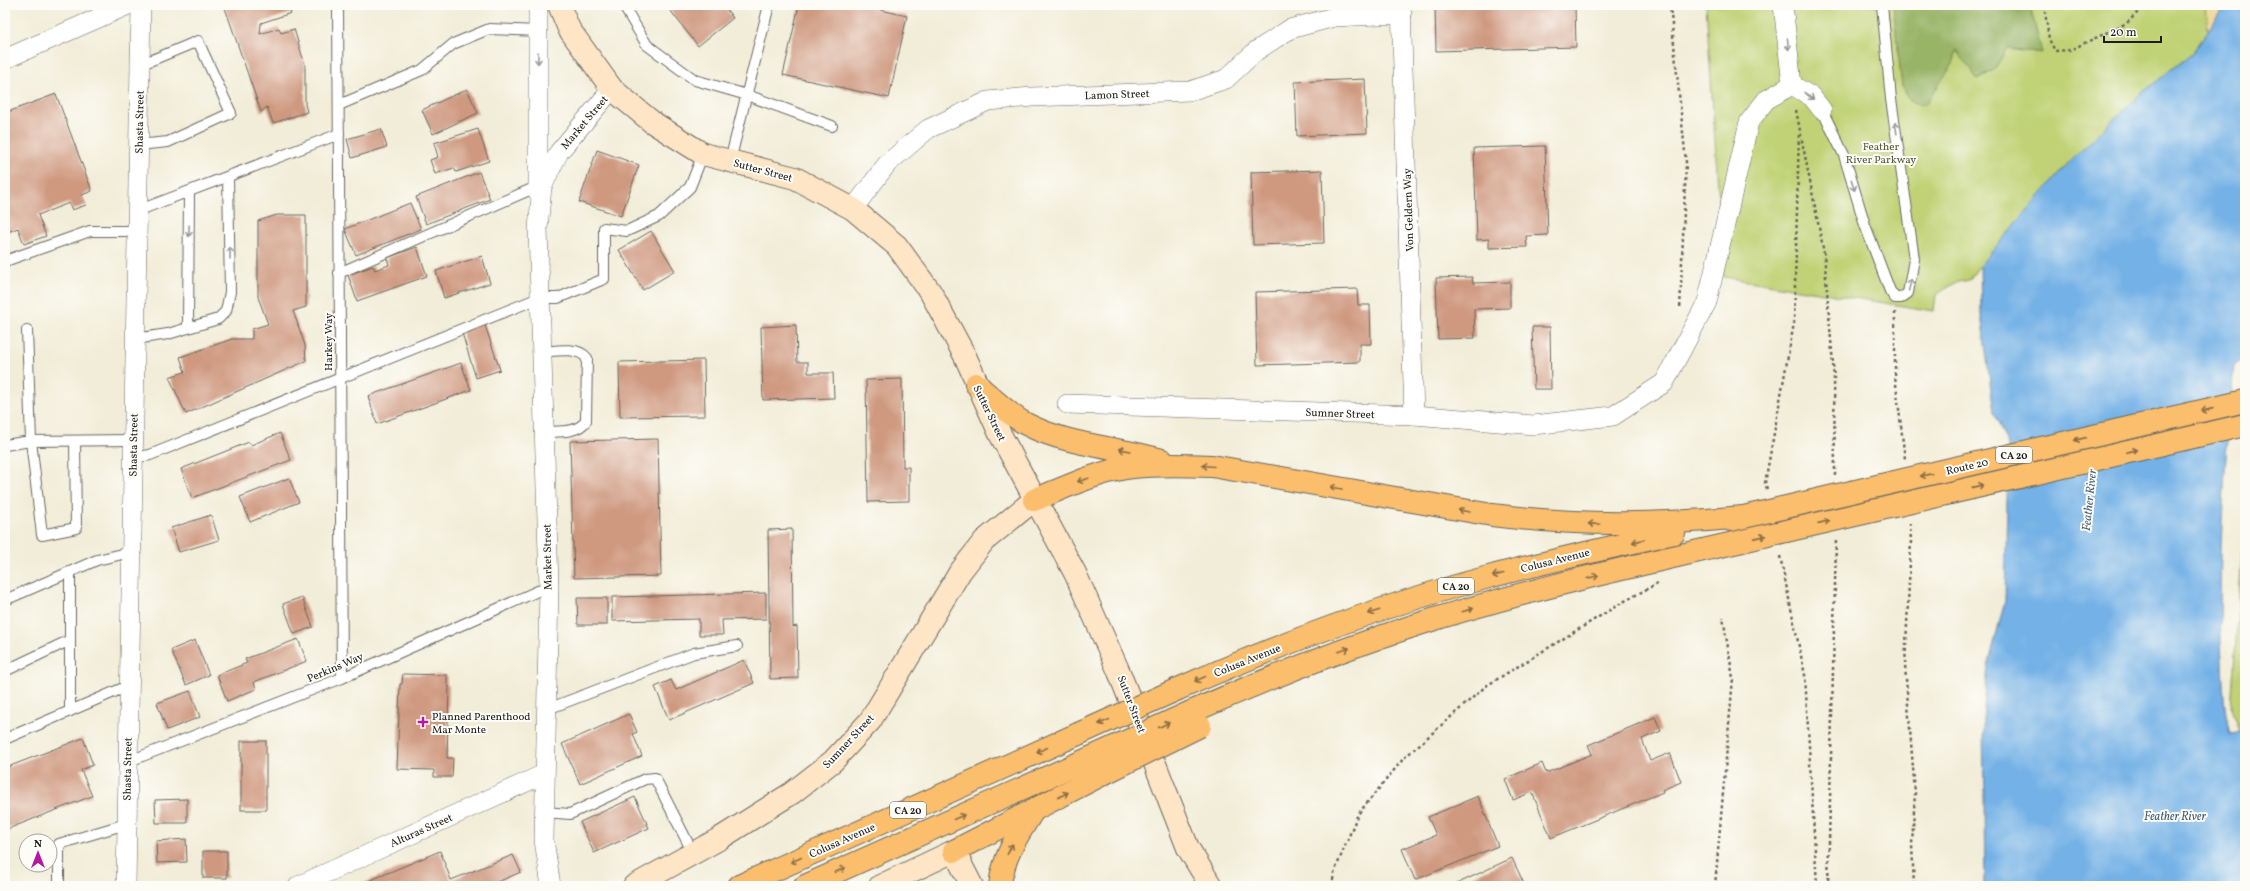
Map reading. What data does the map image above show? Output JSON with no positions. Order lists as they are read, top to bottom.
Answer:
{
  "streets": {
    "highway": ["CA 20", "Route 20", "Colusa Avenue"],
    "main road": ["Market Street", "Sutter Street", "Sumner Street"],
    "street": [
      "Lamon Street",
      "Shasta Street",
      "Von Geldern Way",
      "Alturas Street"
    ],
    "lane": ["Harkey Way", "Perkins Way"]
  },
  "crossings": [
    ["Lamon Street", "Sutter Street"],
    ["Lamon Street", "Von Geldern Way"],
    ["Shasta Street", "Perkins Way"],
    ["Market Street", "Sutter Street"],
    ["Market Street", "Perkins Way"],
    ["Market Street", "Alturas Street"],
    ["Sutter Street", "Sumner Street"],
    ["Von Geldern Way", "Sumner Street"],
    ["Harkey Way", "Perkins Way"],
    ["CA 20", "Route 20"],
    ["Route 20", "Colusa Avenue"]
  ],
  "water": ["Feather River"],
  "parks": ["Feather River Parkway"],
  "places": {
    "health": ["Planned Parenthood Mar Monte"]
  },
  "scale_bar": "20 m",
  "north": "top"
}
